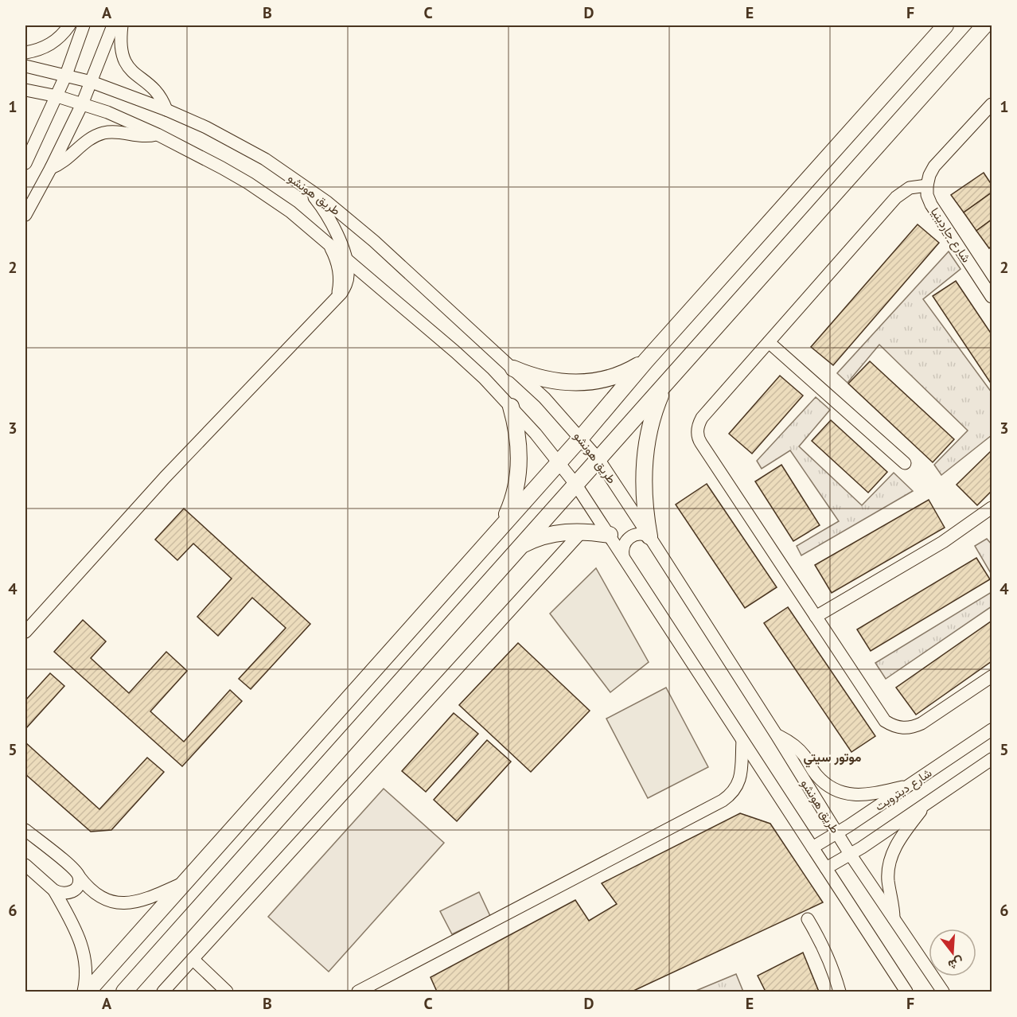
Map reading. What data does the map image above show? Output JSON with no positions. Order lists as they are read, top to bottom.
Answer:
{
  "streets": {
    "street": ["طريق هونشو", "شارع جاردينيا", "شارع ديترويت"]
  },
  "crossings": [
    ["طريق هونشو", "شارع ديترويت"]
  ],
  "districts": ["موتور سيتي"],
  "north": "bottom",
  "grid": {
    "columns": [
      "A",
      "B",
      "C",
      "D",
      "E",
      "F"
    ],
    "rows": [
      "1",
      "2",
      "3",
      "4",
      "5",
      "6"
    ]
  }
}
